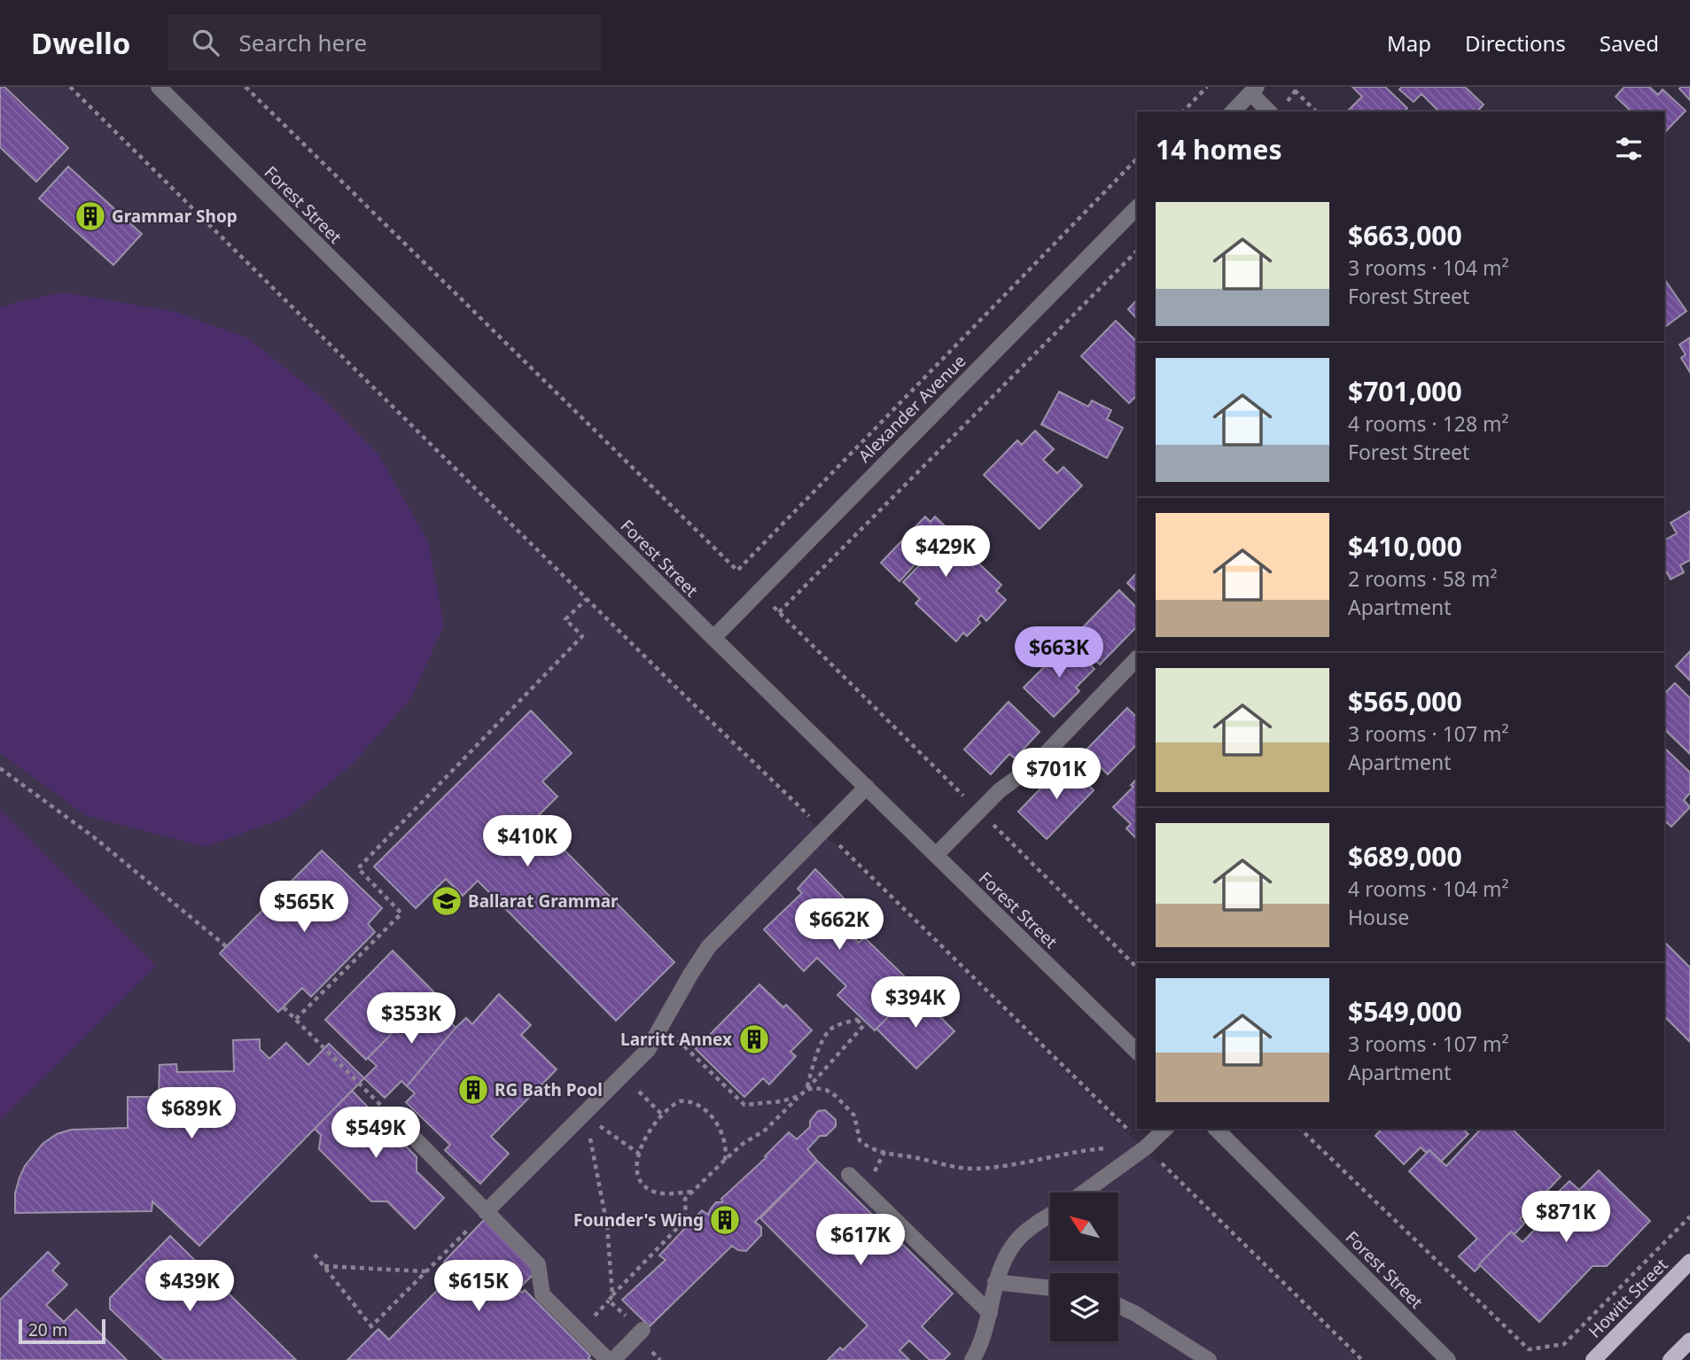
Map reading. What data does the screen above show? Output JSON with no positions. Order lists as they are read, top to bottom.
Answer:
{
  "streets": {
    "main road": ["Howitt Street"],
    "street": ["Forest Street", "Alexander Avenue"]
  },
  "crossings": [
    ["Forest Street", "Alexander Avenue"]
  ],
  "places": {
    "building": [
      "Grammar Shop",
      "Larritt Annex",
      "RG Bath Pool",
      "Founder's Wing"
    ],
    "school or university": ["Ballarat Grammar"]
  },
  "scale_bar": "20 m",
  "north": "top left",
  "page": {
    "header": "Dwello",
    "search": "Search here",
    "nav": ["Map", "Directions", "Saved"],
    "heading": "14 homes",
    "list": [
      {
        "name": "$663,000",
        "note": "3 rooms · 104 m² · Forest Street"
      },
      {
        "name": "$701,000",
        "note": "4 rooms · 128 m² · Forest Street"
      },
      {
        "name": "$410,000",
        "note": "2 rooms · 58 m² · Apartment"
      },
      {
        "name": "$565,000",
        "note": "3 rooms · 107 m² · Apartment"
      },
      {
        "name": "$689,000",
        "note": "4 rooms · 104 m² · House"
      },
      {
        "name": "$549,000",
        "note": "3 rooms · 107 m² · Apartment"
      }
    ],
    "price": [
      "$429K",
      "$663K",
      "$701K",
      "$410K",
      "$565K",
      "$662K",
      "$394K",
      "$353K",
      "$689K",
      "$549K",
      "$871K",
      "$617K",
      "$439K",
      "$615K"
    ],
    "scale": "20 m"
  }
}
